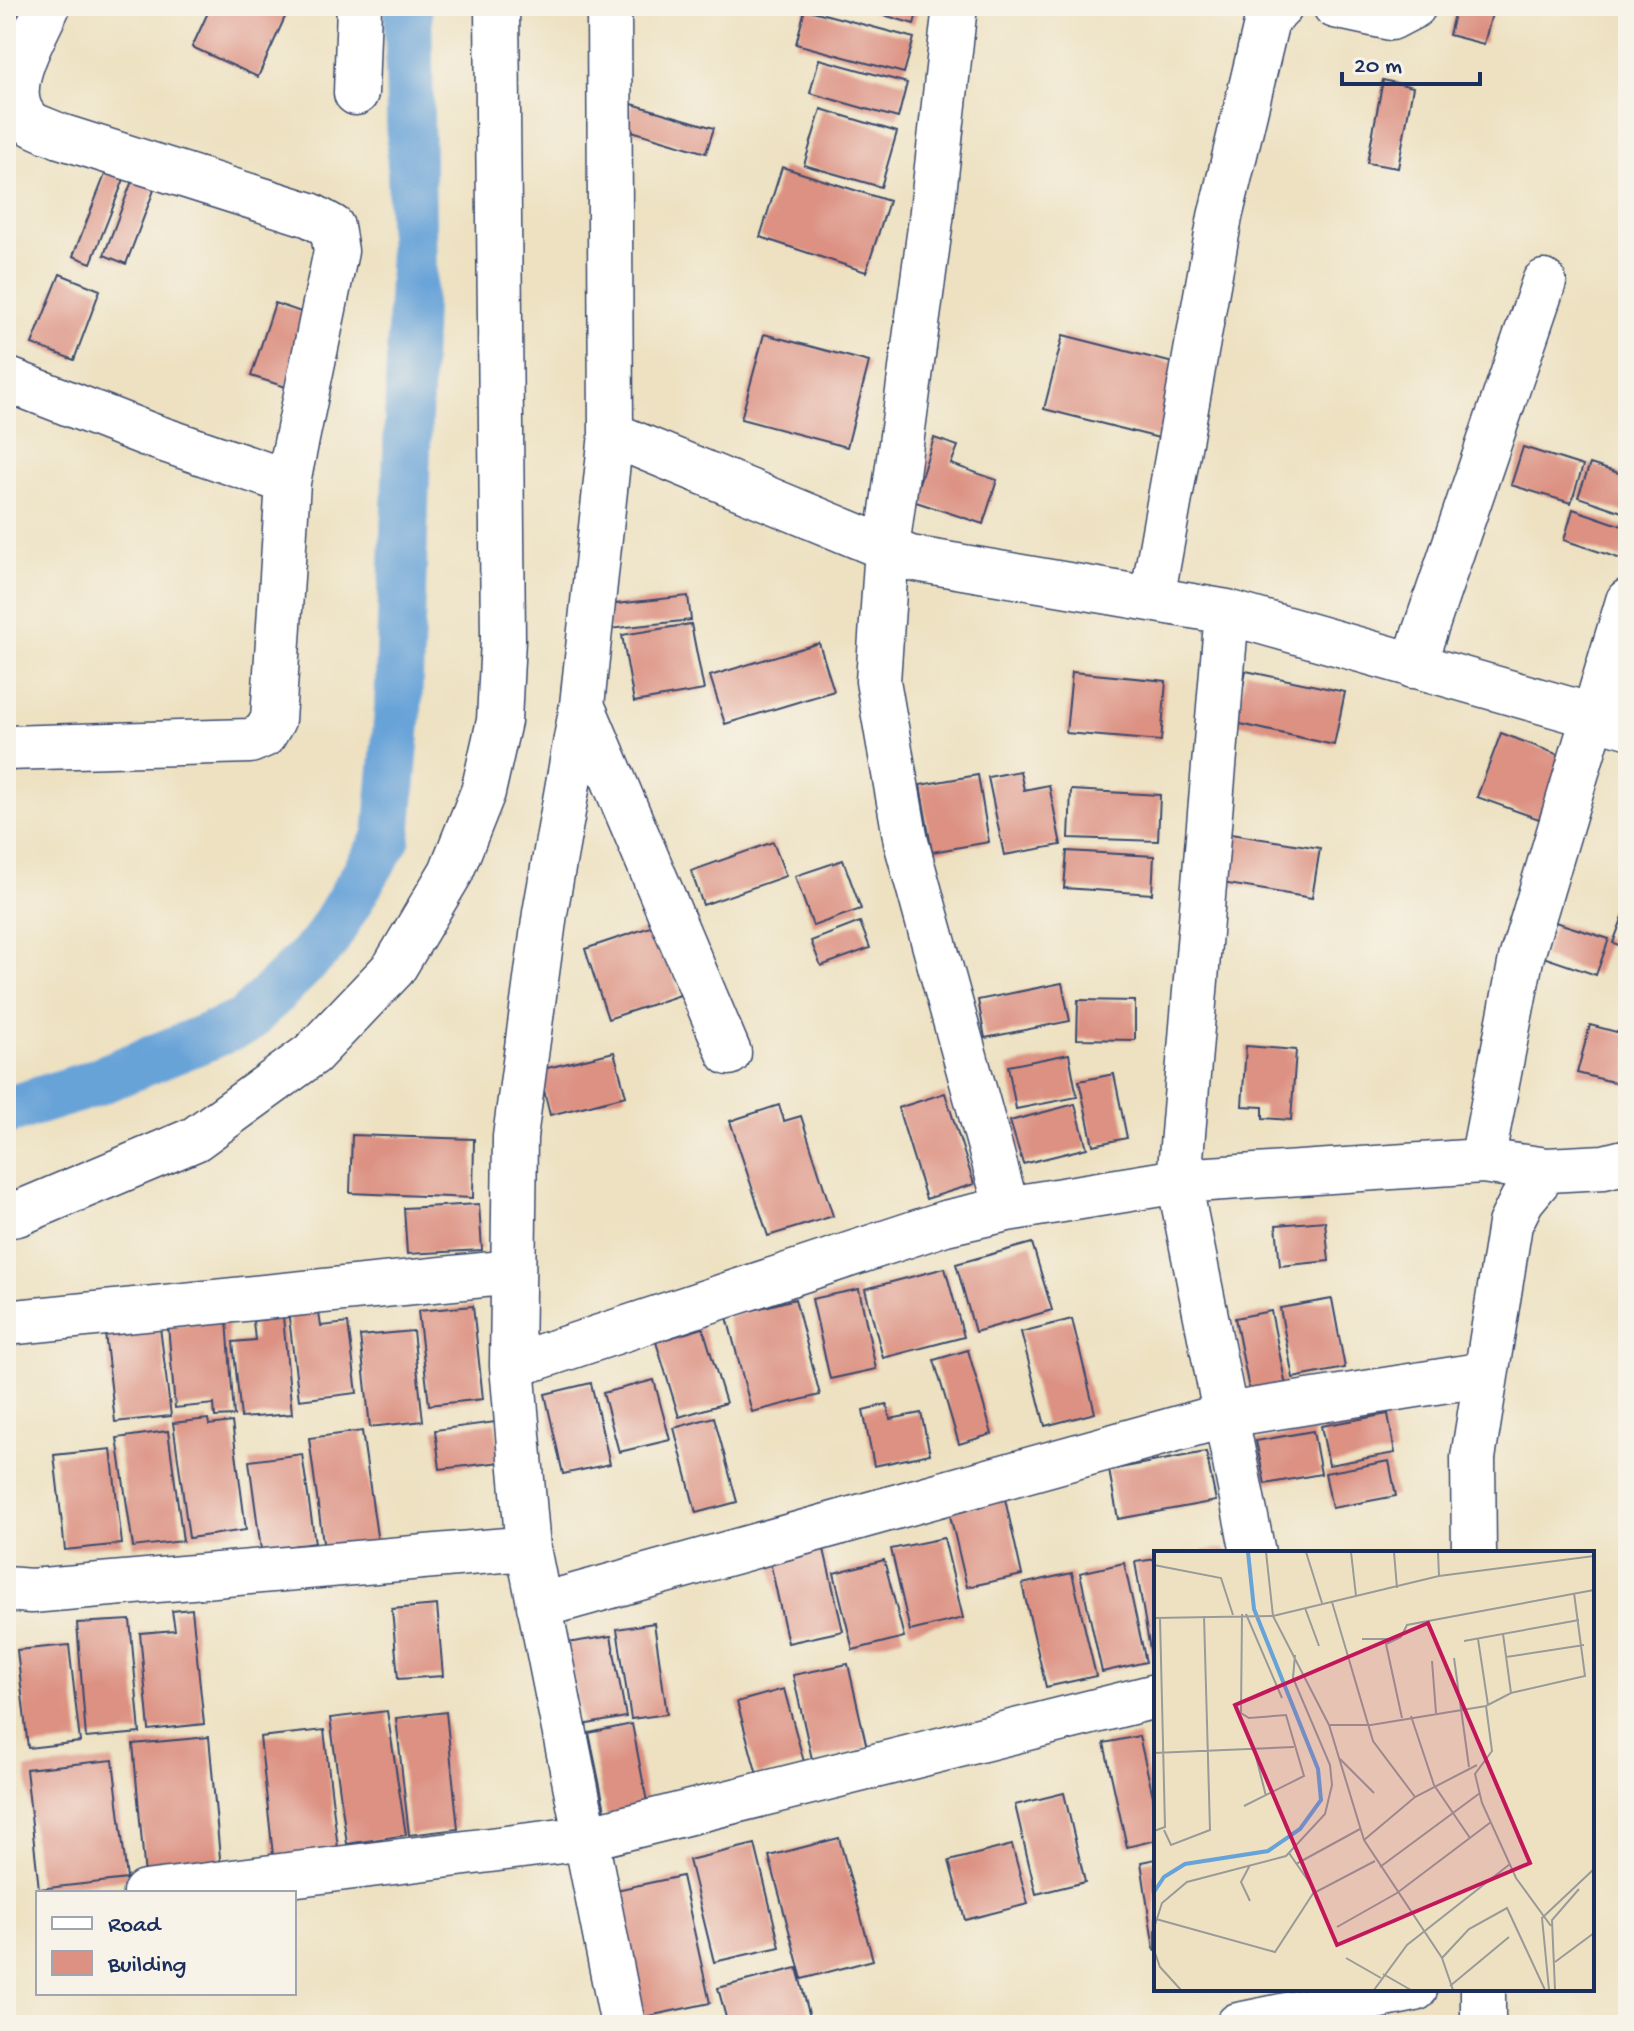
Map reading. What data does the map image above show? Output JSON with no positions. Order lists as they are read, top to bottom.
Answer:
{
  "legend": ["Road", "Building"],
  "scale_bar": "20 m"
}
